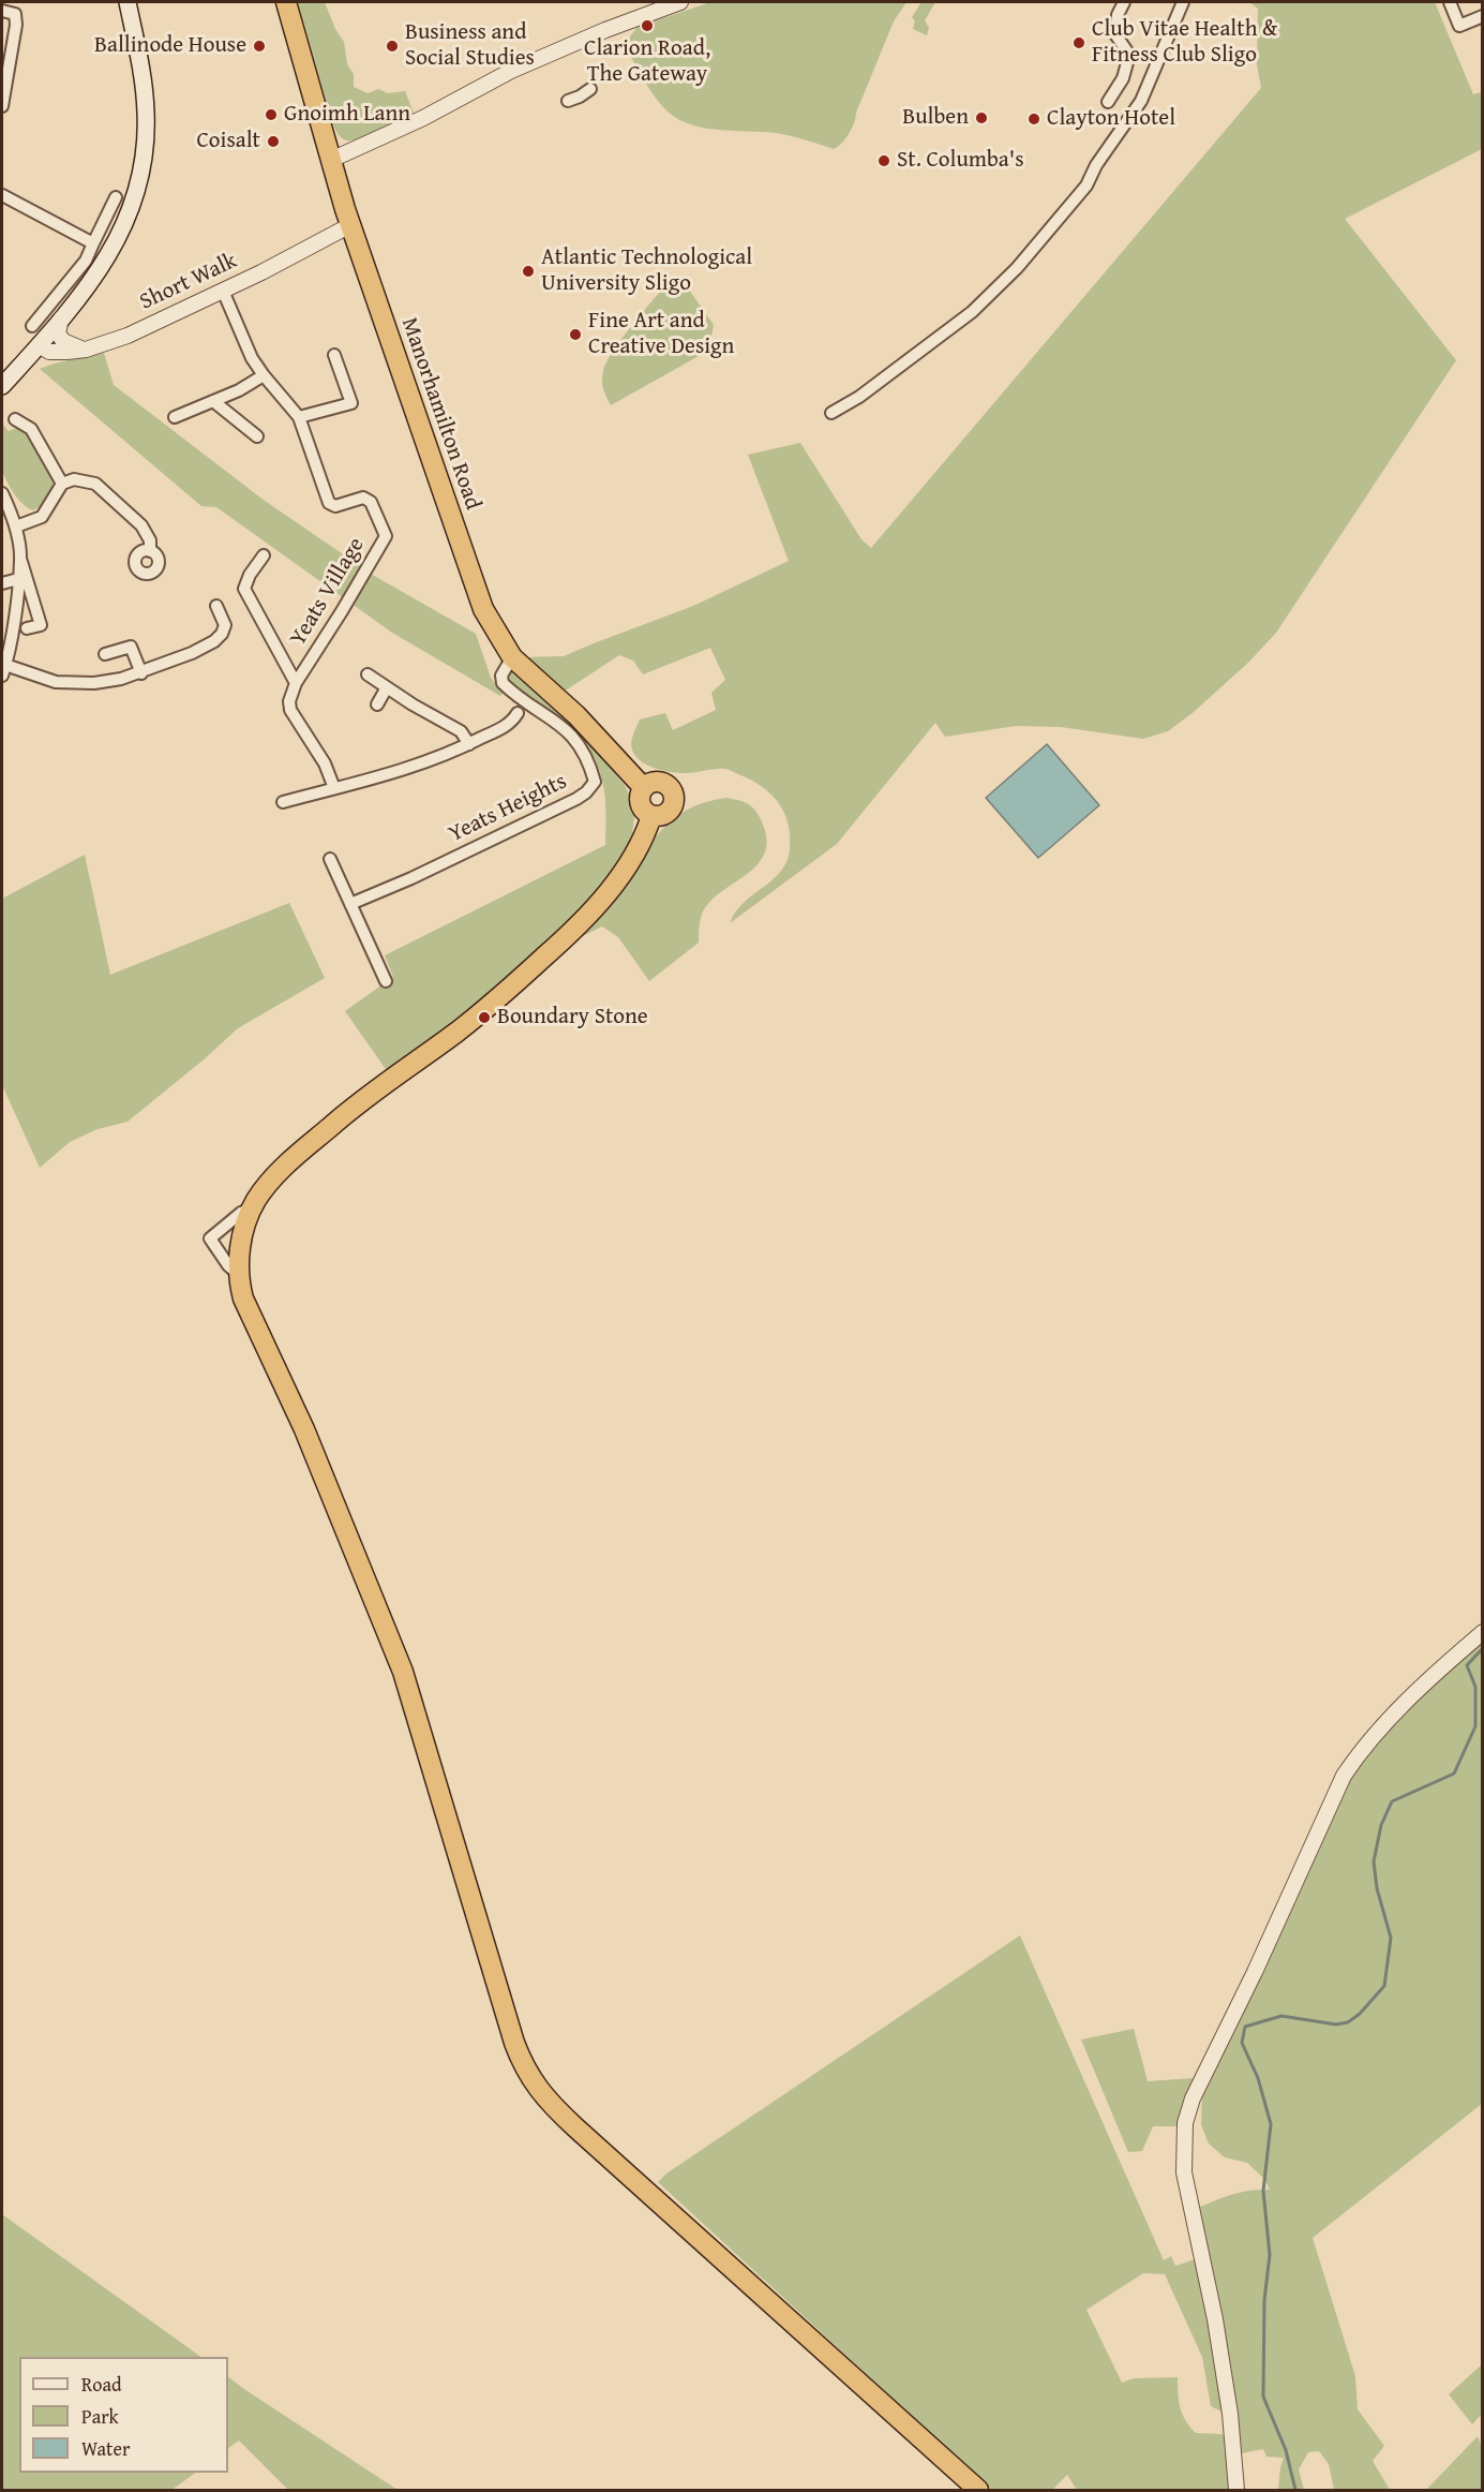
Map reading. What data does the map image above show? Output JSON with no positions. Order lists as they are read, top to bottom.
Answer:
{
  "streets": {
    "highway": ["Manorhamilton Road"],
    "street": ["Short Walk", "Yeats Village", "Yeats Heights"]
  },
  "crossings": [
    ["Short Walk", "Manorhamilton Road"],
    ["Short Walk", "Yeats Village"],
    ["Manorhamilton Road", "Yeats Heights"]
  ],
  "places": [
    "Clarion Road, The Gateway",
    "Club Vitae Health & Fitness Club Sligo",
    "Ballinode House",
    "Business and Social Studies",
    "Gnoimh Lann",
    "Bulben",
    "Clayton Hotel",
    "Coisalt",
    "St. Columba's",
    "Atlantic Technological University Sligo",
    "Fine Art and Creative Design",
    "Boundary Stone"
  ],
  "legend": ["Road", "Park", "Water"]
}
